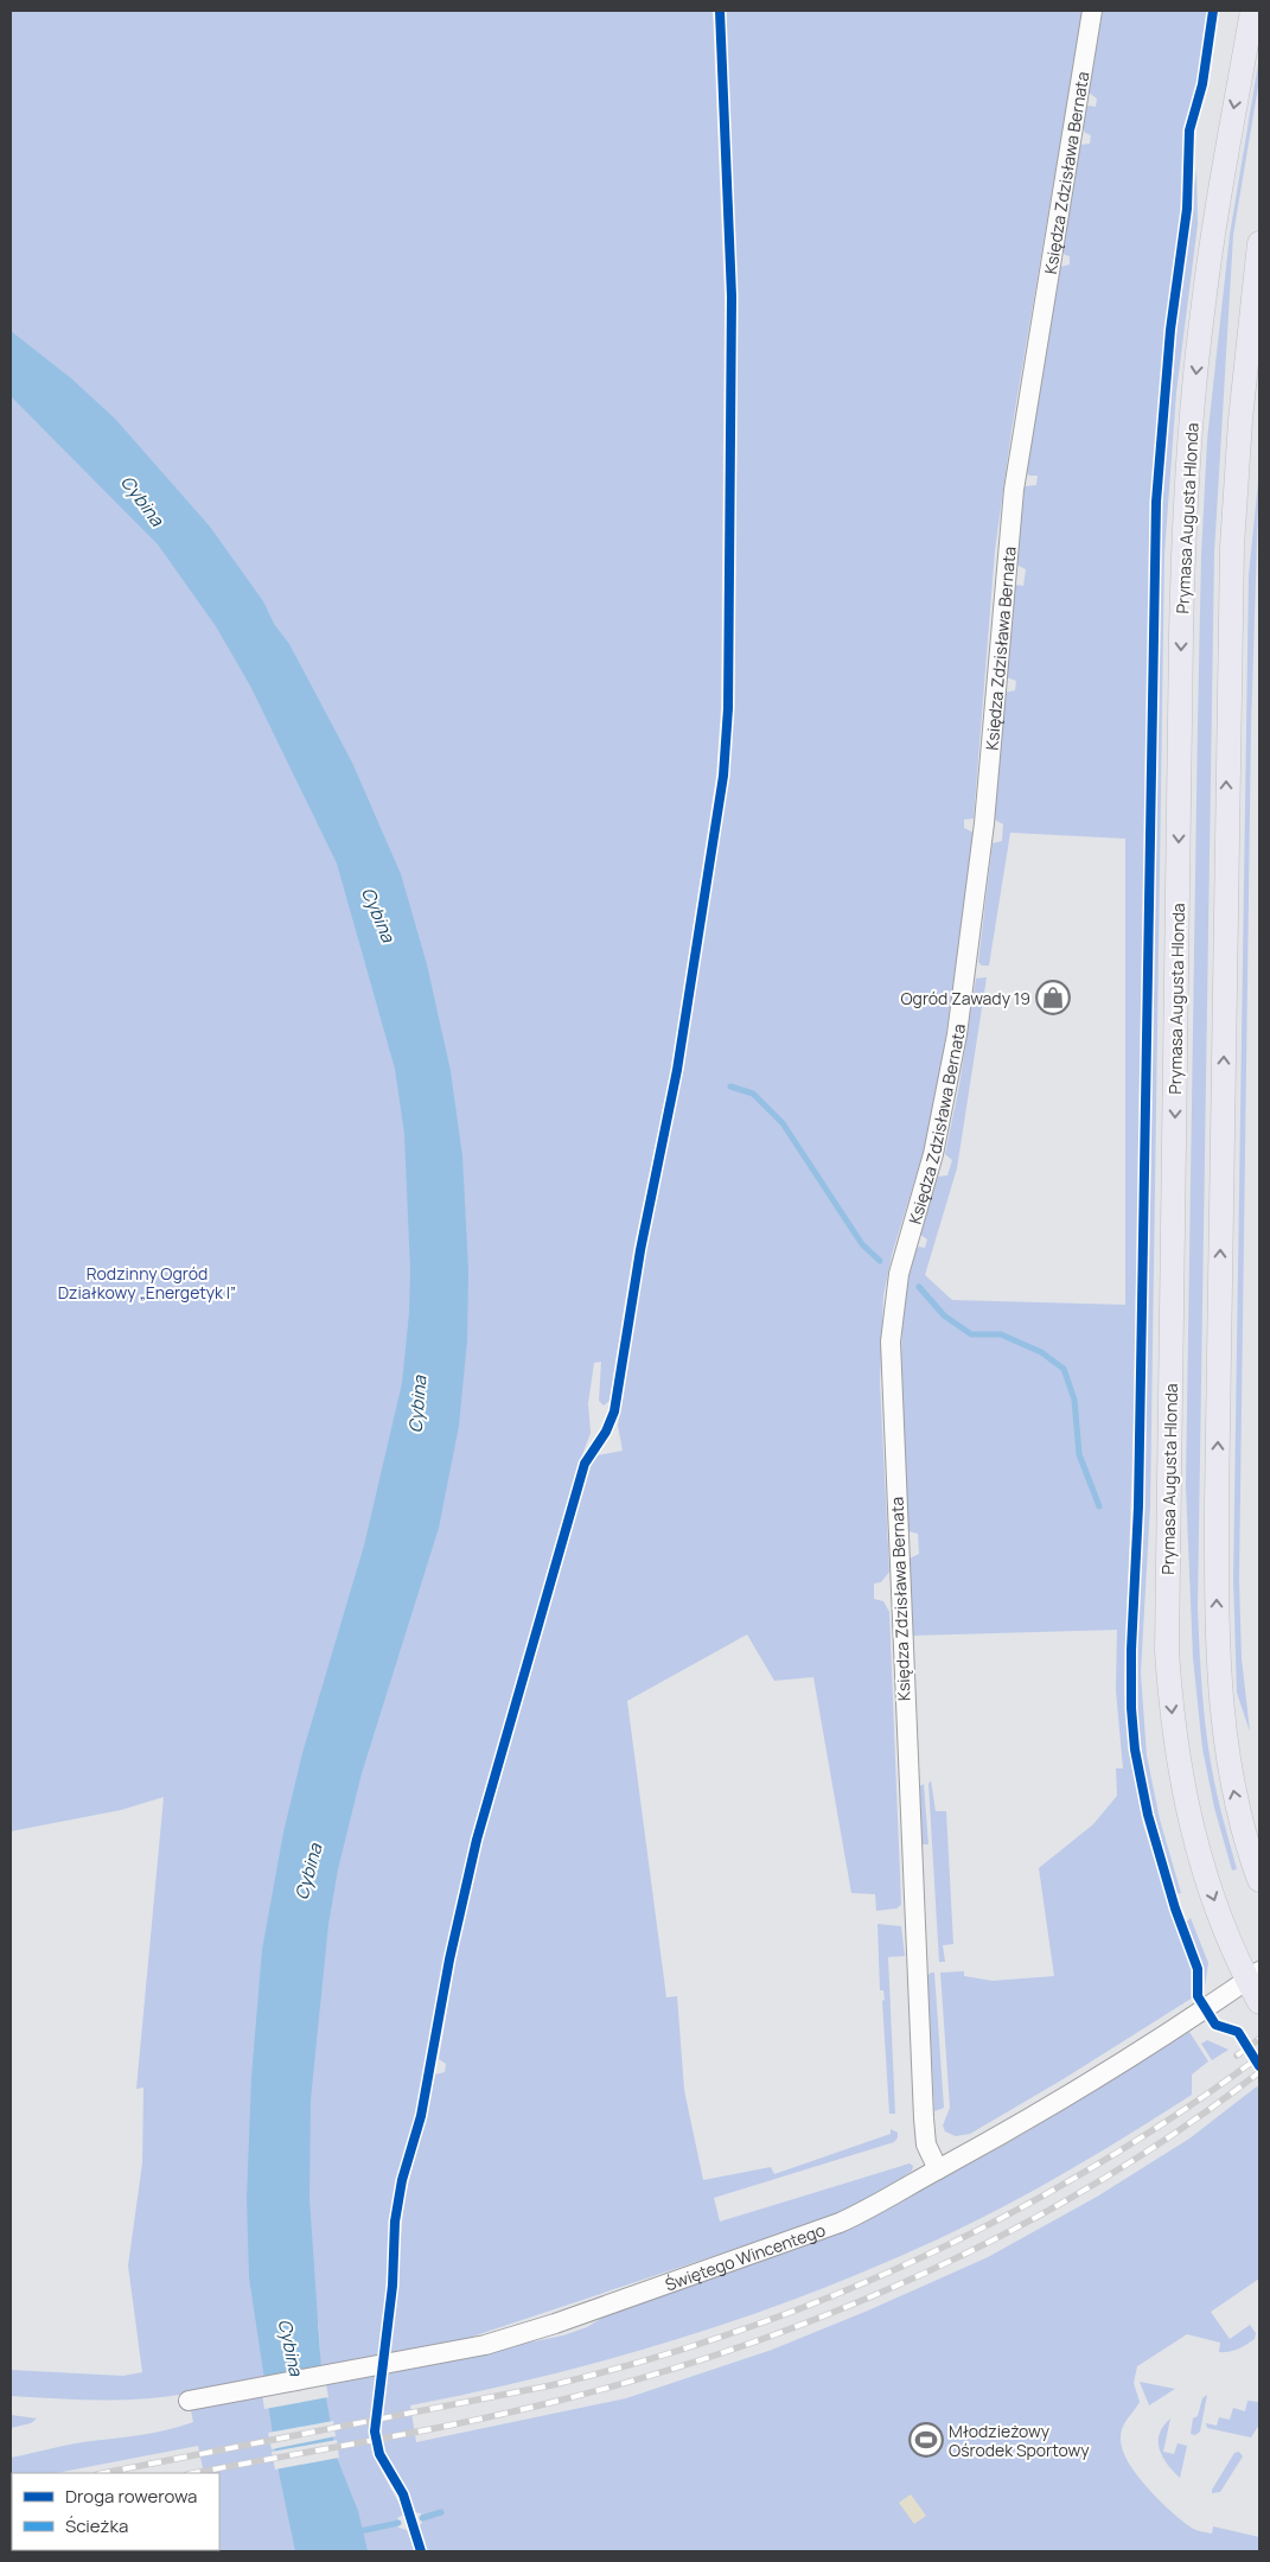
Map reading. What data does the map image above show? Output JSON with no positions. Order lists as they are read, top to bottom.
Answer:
{
  "streets": {
    "main road": ["Prymasa Augusta Hlonda"],
    "street": ["Księdza Zdzisława Bernata", "Świętego Wincentego"]
  },
  "crossings": [
    ["Księdza Zdzisława Bernata", "Świętego Wincentego"],
    ["Prymasa Augusta Hlonda", "Świętego Wincentego"]
  ],
  "water": ["Cybina"],
  "parks": ["Rodzinny Ogród Działkowy „Energetyk I”"],
  "places": {
    "shop": ["Ogród Zawady 19"],
    "sports": ["Młodzieżowy Ośrodek Sportowy"]
  },
  "legend": ["Droga rowerowa", "Ścieżka"]
}
